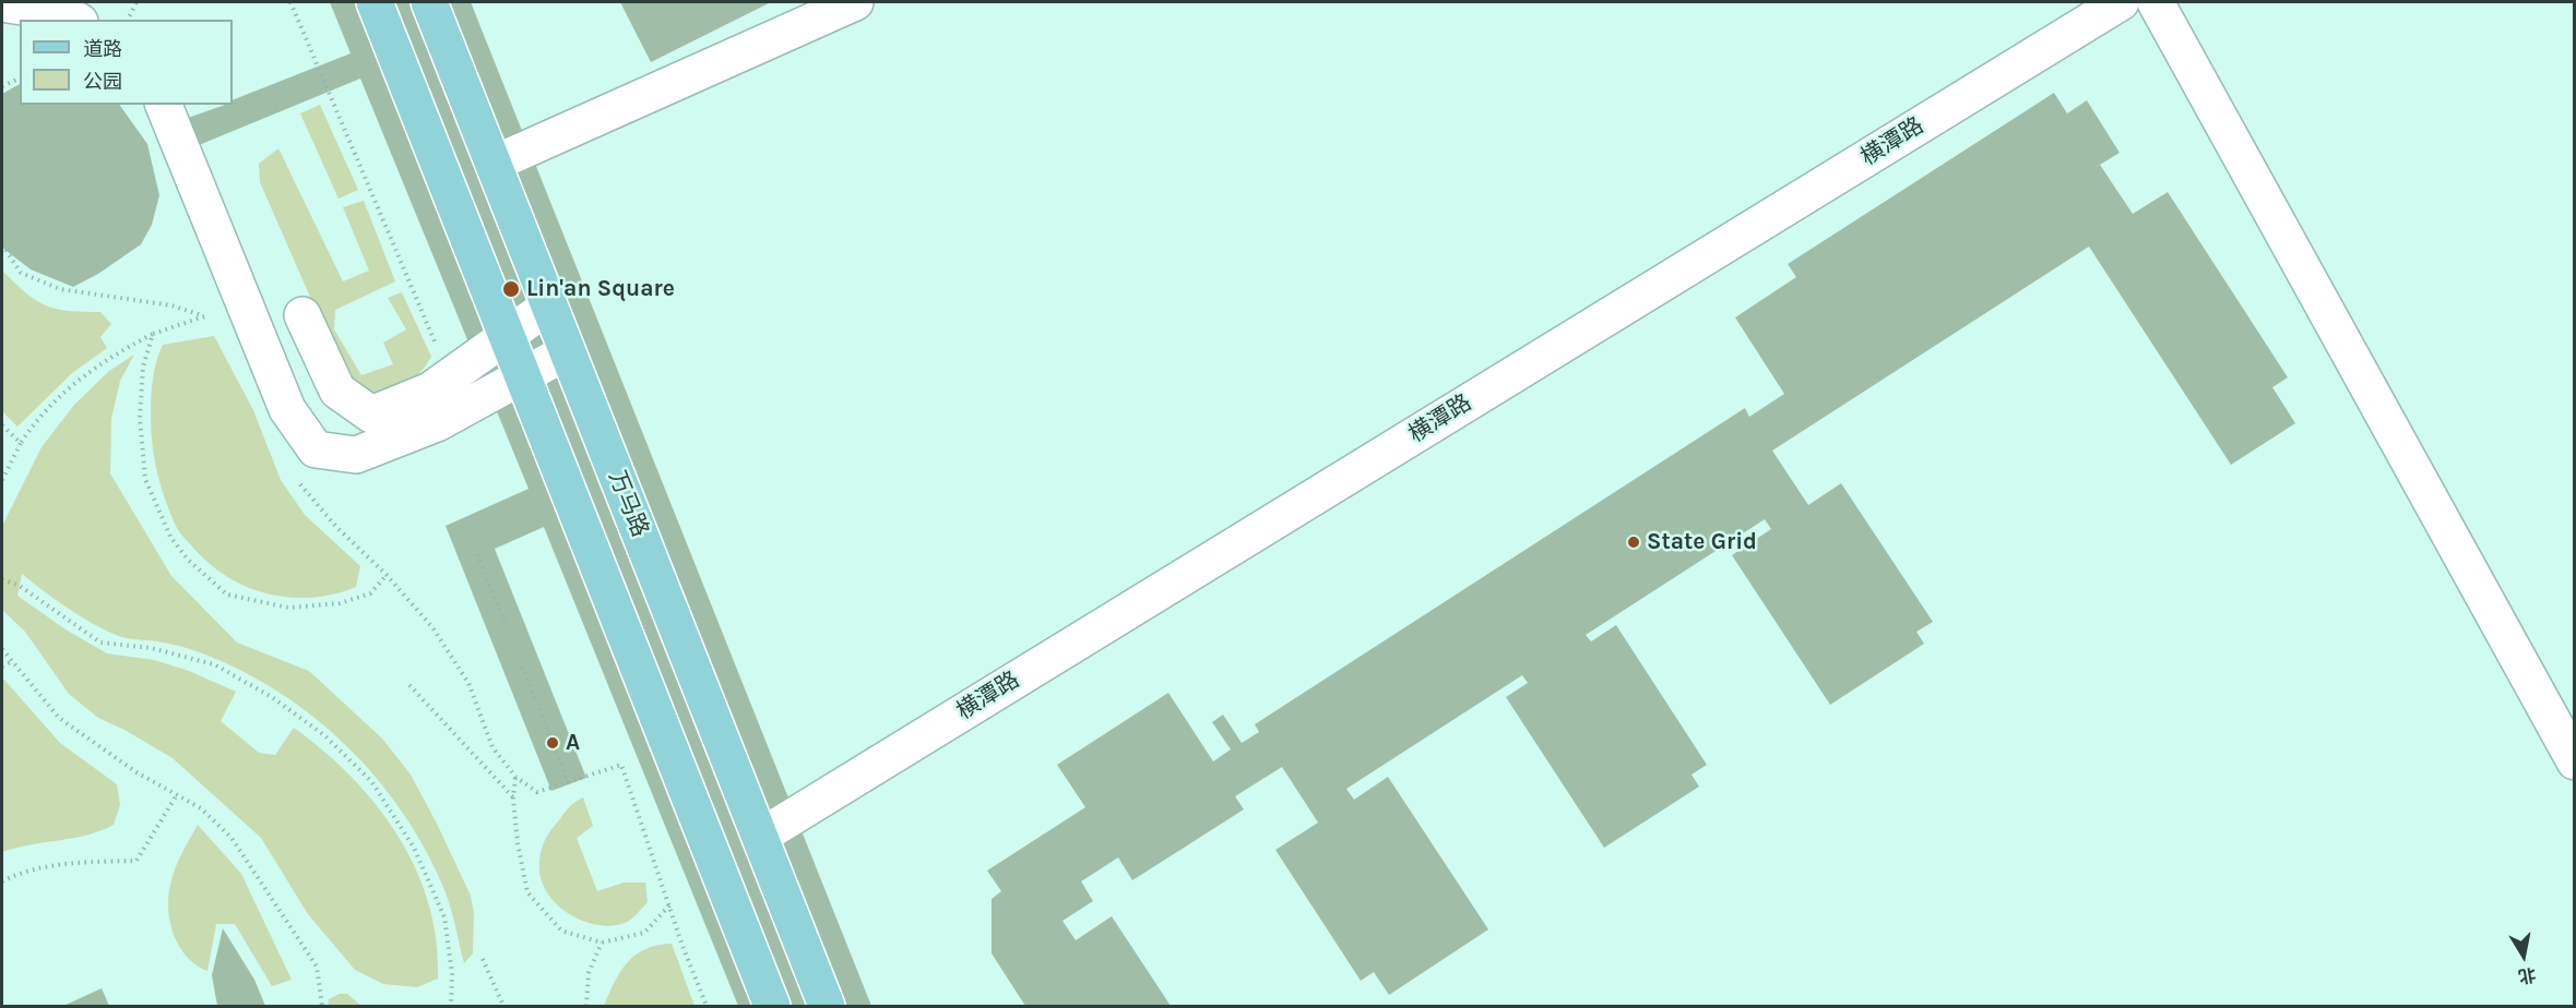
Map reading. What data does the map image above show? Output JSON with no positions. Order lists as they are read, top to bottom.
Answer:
{
  "streets": {
    "main road": ["万马路"],
    "street": ["横潭路"]
  },
  "crossings": [
    ["横潭路", "万马路"]
  ],
  "places": ["Lin'an Square", "State Grid", "A"],
  "legend": ["道路", "公园"],
  "north": "bottom"
}
